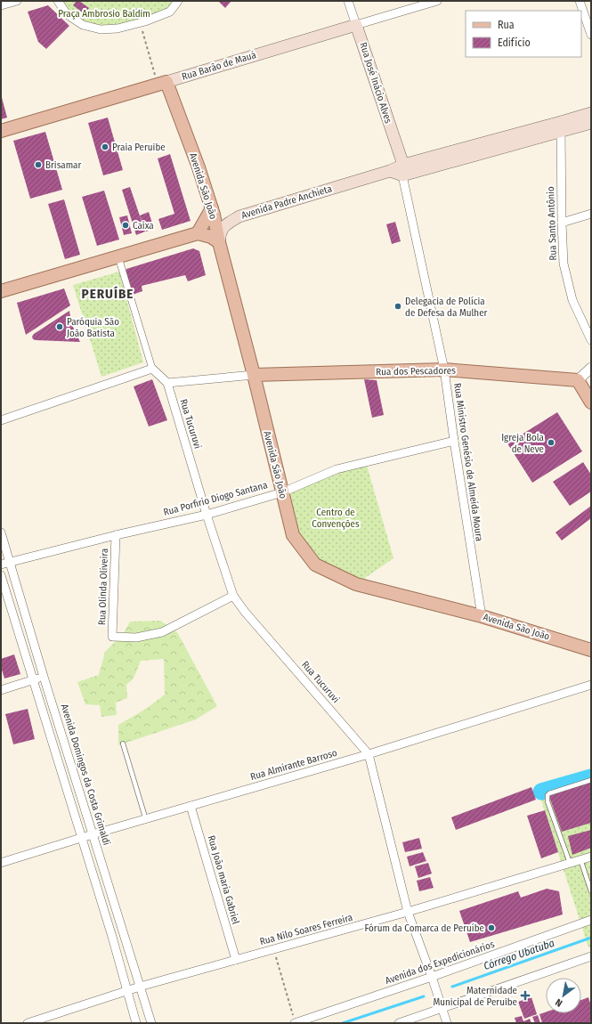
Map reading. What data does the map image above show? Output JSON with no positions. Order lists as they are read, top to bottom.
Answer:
{
  "streets": {
    "main road": [
      "Rua Barão de Mauá",
      "Rua José Inácio Alves",
      "Avenida São João",
      "Avenida Padre Anchieta",
      "Rua dos Pescadores"
    ],
    "street": [
      "Rua Santo Antônio",
      "Rua Tucuruvi",
      "Rua Ministro Genésio de Almeida Moura",
      "Rua Porfirio Diogo Santana",
      "Rua Olinda Oliveira",
      "Rua Almirante Barroso",
      "Avenida Domingos da Costa Grimaldi",
      "Rua João maria Gabriel",
      "Rua Nilo Soares Ferreira",
      "Avenida dos Expedicionários"
    ]
  },
  "crossings": [
    ["Rua Barão de Mauá", "Rua José Inácio Alves"],
    ["Rua Barão de Mauá", "Avenida São João"],
    ["Rua José Inácio Alves", "Avenida Padre Anchieta"],
    ["Rua José Inácio Alves", "Rua Ministro Genésio de Almeida Moura"],
    ["Avenida São João", "Avenida Padre Anchieta"],
    ["Avenida São João", "Rua dos Pescadores"],
    ["Avenida São João", "Rua Ministro Genésio de Almeida Moura"],
    ["Avenida São João", "Rua Porfirio Diogo Santana"],
    ["Avenida Padre Anchieta", "Rua Santo Antônio"],
    ["Avenida Padre Anchieta", "Rua Ministro Genésio de Almeida Moura"],
    ["Rua dos Pescadores", "Rua Ministro Genésio de Almeida Moura"],
    ["Rua Tucuruvi", "Rua Porfirio Diogo Santana"],
    ["Rua Tucuruvi", "Rua Olinda Oliveira"],
    ["Rua Tucuruvi", "Rua Almirante Barroso"],
    ["Rua Tucuruvi", "Rua Nilo Soares Ferreira"],
    ["Rua Tucuruvi", "Avenida dos Expedicionários"],
    ["Rua Ministro Genésio de Almeida Moura", "Rua Porfirio Diogo Santana"],
    ["Rua Porfirio Diogo Santana", "Rua Olinda Oliveira"],
    ["Rua Porfirio Diogo Santana", "Avenida Domingos da Costa Grimaldi"],
    ["Rua Almirante Barroso", "Avenida Domingos da Costa Grimaldi"],
    ["Rua Almirante Barroso", "Rua João maria Gabriel"],
    ["Avenida Domingos da Costa Grimaldi", "Rua Nilo Soares Ferreira"],
    ["Rua João maria Gabriel", "Rua Nilo Soares Ferreira"]
  ],
  "districts": ["PERUÍBE"],
  "water": ["Córrego Ubatuba"],
  "parks": ["Praça Ambrosio Baldim", "Centro de Convenções"],
  "places": {
    "other": [
      "Praia Peruibe",
      "Brisamar",
      "Caixa",
      "Delegacia de Polícia de Defesa da Mulher",
      "Paróquia São João Batista",
      "Igreja Bola de Neve",
      "Fórum da Comarca de Peruíbe"
    ],
    "health": ["Maternidade Municipal de Peruibe"]
  },
  "legend": ["Rua", "Edifício"],
  "north": "bottom left"
}
